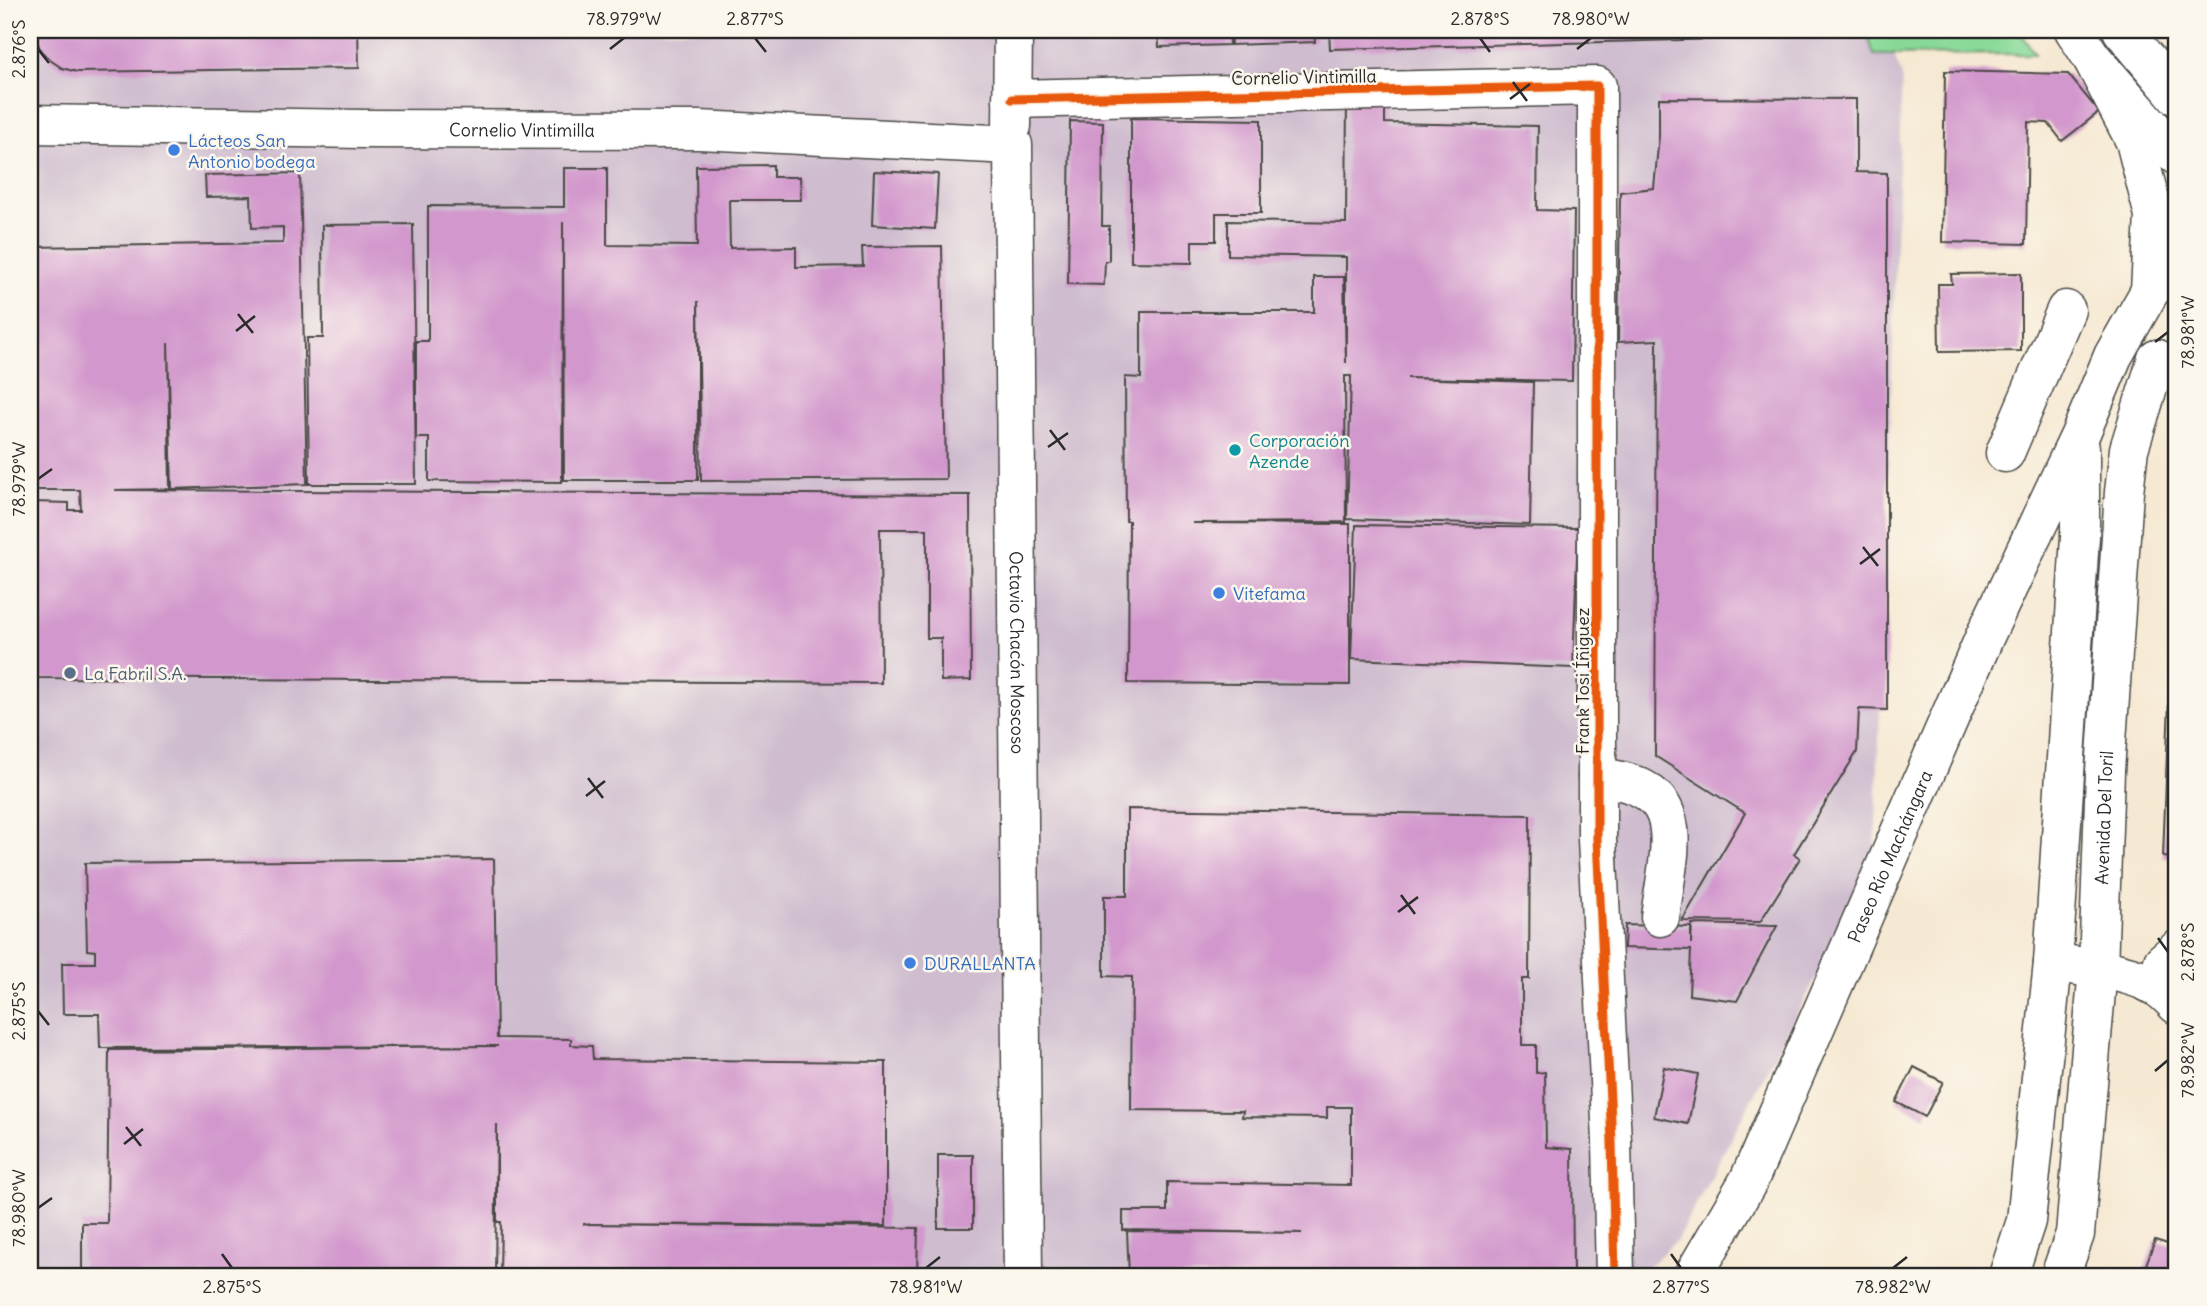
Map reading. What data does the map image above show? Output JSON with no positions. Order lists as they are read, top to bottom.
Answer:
{
  "streets": {
    "main road": [
      "Cornelio Vintimilla",
      "Octavio Chacón Moscoso",
      "Frank Tosi Íñiguez",
      "Avenida Del Toril",
      "Paseo Río Machángara"
    ]
  },
  "crossings": [
    ["Cornelio Vintimilla", "Octavio Chacón Moscoso"],
    ["Cornelio Vintimilla", "Frank Tosi Íñiguez"],
    ["Avenida Del Toril", "Paseo Río Machángara"]
  ],
  "places": [
    "Lácteos San Antonio bodega",
    "Corporación Azende",
    "Vitefama",
    "La Fabril S.A.",
    "DURALLANTA"
  ],
  "coordinates": [
    "78.979°W",
    "2.877°S",
    "2.878°S",
    "78.980°W",
    "2.876°S",
    "78.981°W",
    "2.875°S",
    "78.982°W"
  ]
}
